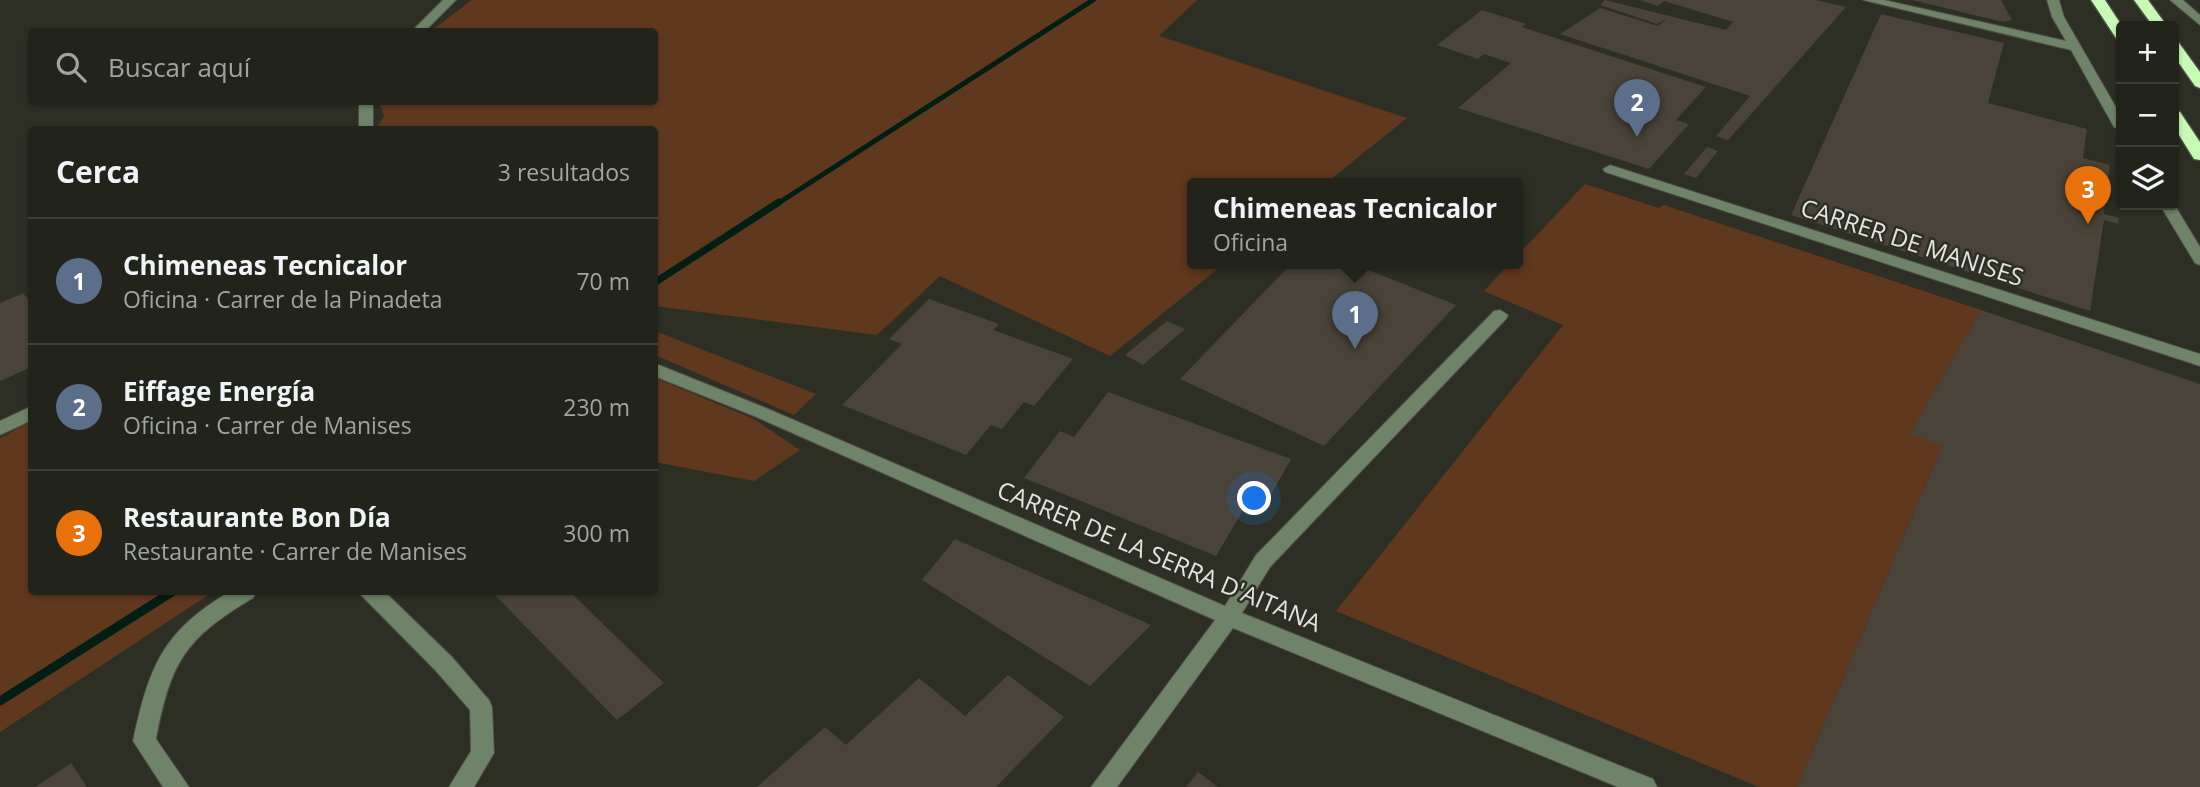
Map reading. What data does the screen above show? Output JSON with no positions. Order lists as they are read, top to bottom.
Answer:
{
  "streets": {
    "street": ["CARRER DE MANISES", "CARRER DE LA SERRA D'AITANA"]
  },
  "page": {
    "map_buttons": ["+", "−"],
    "search": "Buscar aquí",
    "pins": ["2", "3", "1"],
    "heading": ["Cerca", "3 resultados"],
    "popup": ["Chimeneas Tecnicalor", "Oficina"],
    "list": [
      {
        "mark": "1",
        "name": "Chimeneas Tecnicalor",
        "note": "Oficina · Carrer de la Pinadeta",
        "value": "70 m"
      },
      {
        "mark": "2",
        "name": "Eiffage Energía",
        "note": "Oficina · Carrer de Manises",
        "value": "230 m"
      },
      {
        "mark": "3",
        "name": "Restaurante Bon Día",
        "note": "Restaurante · Carrer de Manises",
        "value": "300 m"
      }
    ]
  }
}
